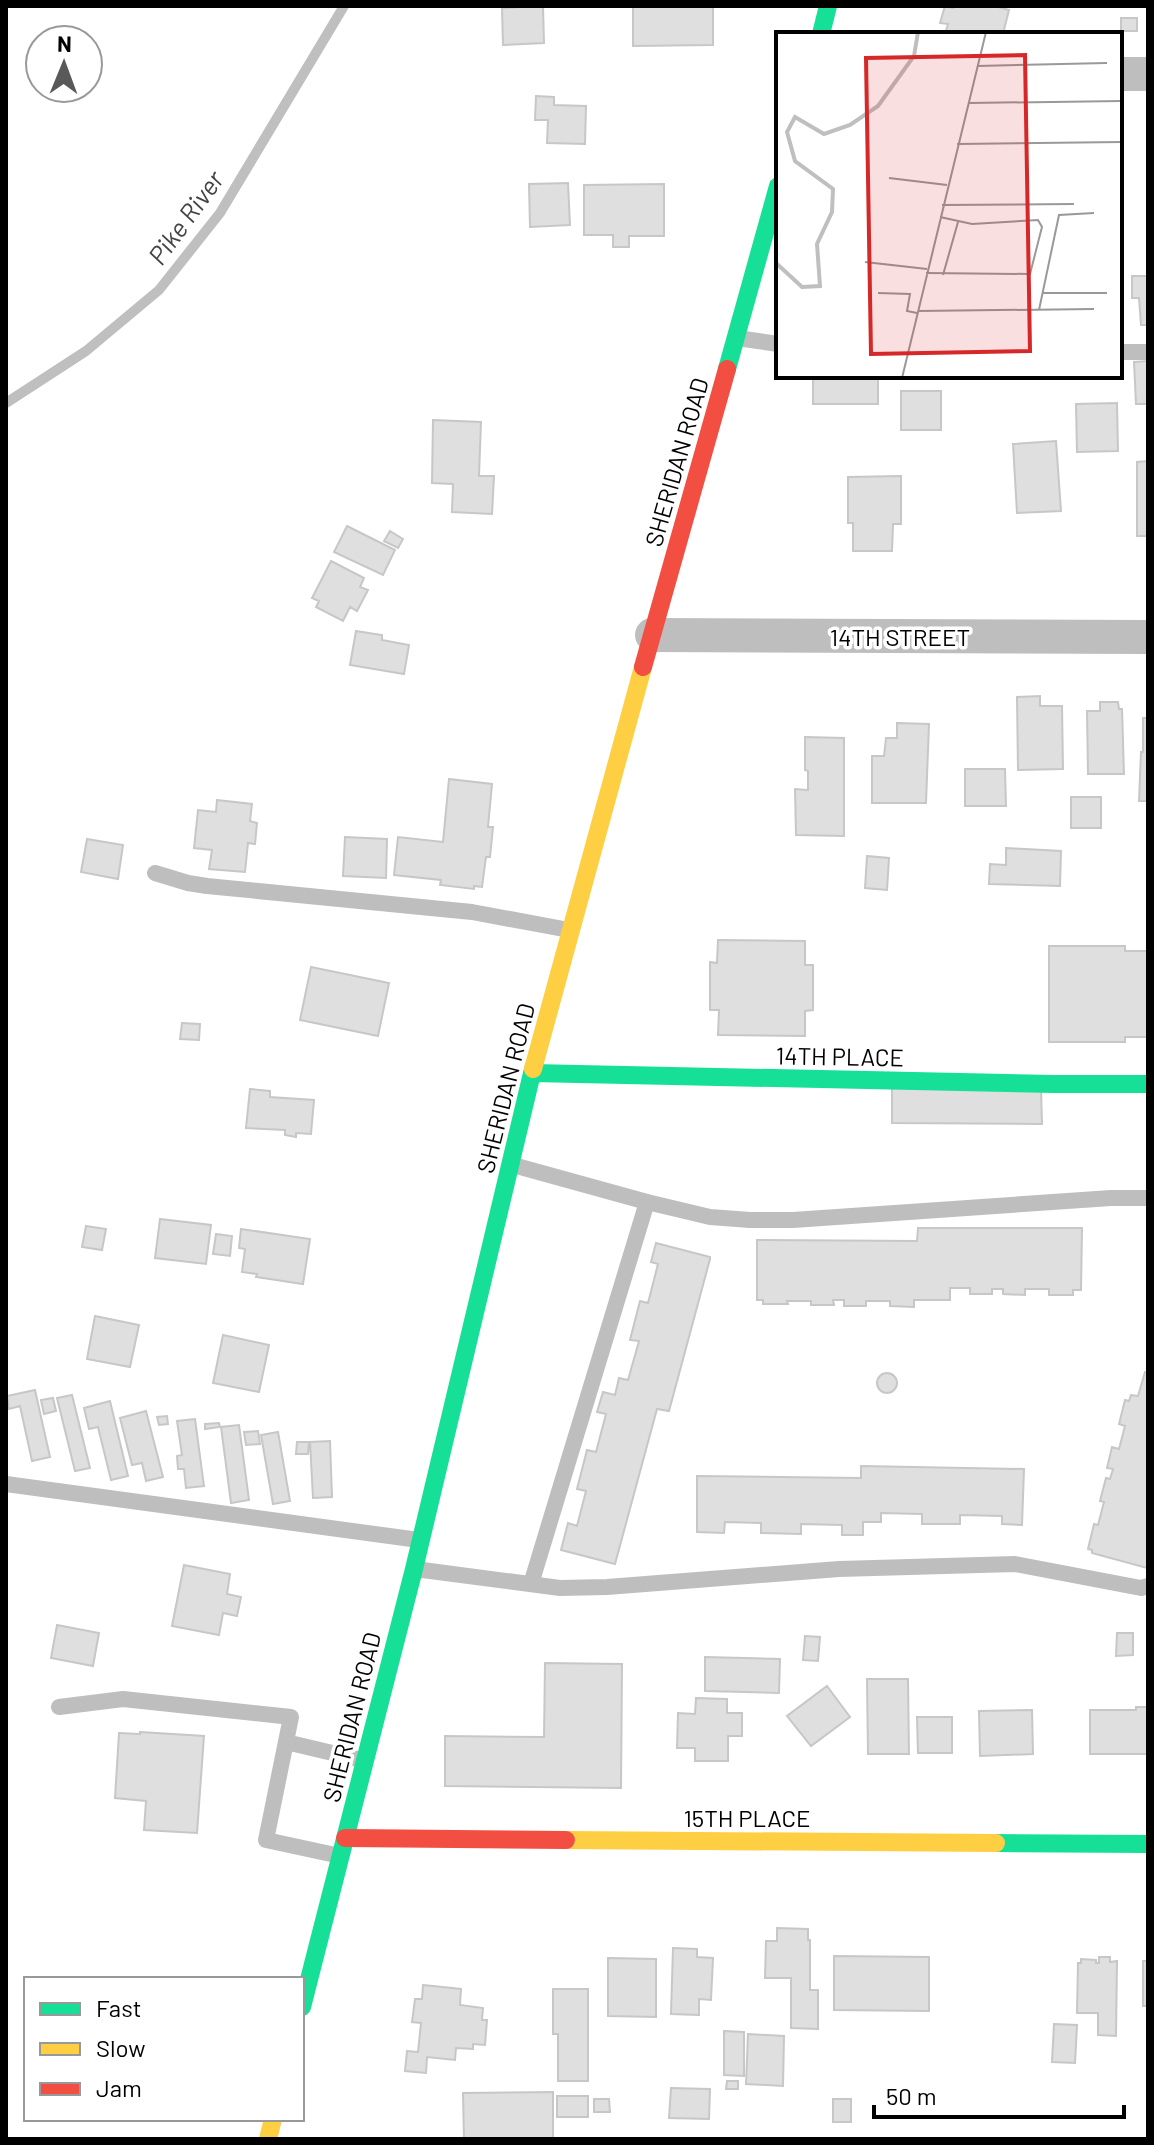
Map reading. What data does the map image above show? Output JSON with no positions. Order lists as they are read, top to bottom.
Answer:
{
  "streets": {
    "main road": ["SHERIDAN ROAD", "14TH PLACE", "15TH PLACE"],
    "street": ["14TH STREET"]
  },
  "crossings": [
    ["SHERIDAN ROAD", "14TH STREET"],
    ["SHERIDAN ROAD", "14TH PLACE"],
    ["SHERIDAN ROAD", "15TH PLACE"]
  ],
  "water": ["Pike River"],
  "legend": ["Fast", "Slow", "Jam"],
  "scale_bar": "50 m",
  "north": "top"
}
